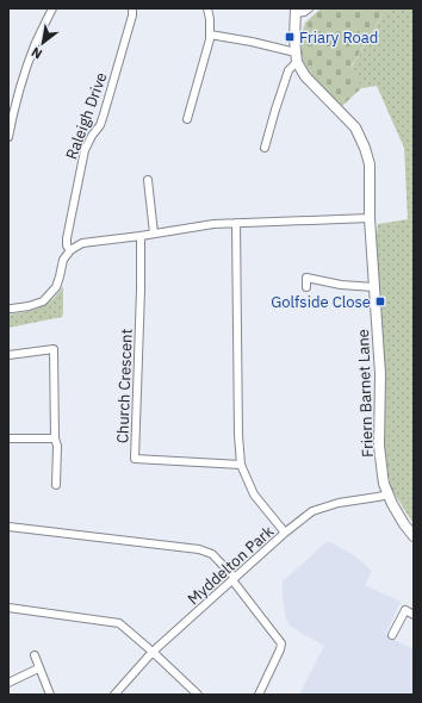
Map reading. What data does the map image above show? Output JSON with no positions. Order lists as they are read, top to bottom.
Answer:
{
  "streets": {
    "main road": ["Friern Barnet Lane"],
    "street": ["Raleigh Drive", "Church Crescent", "Myddelton Park"]
  },
  "crossings": [
    ["Friern Barnet Lane", "Myddelton Park"]
  ],
  "places": {
    "transit": ["Friary Road", "Golfside Close"]
  },
  "north": "bottom left"
}
